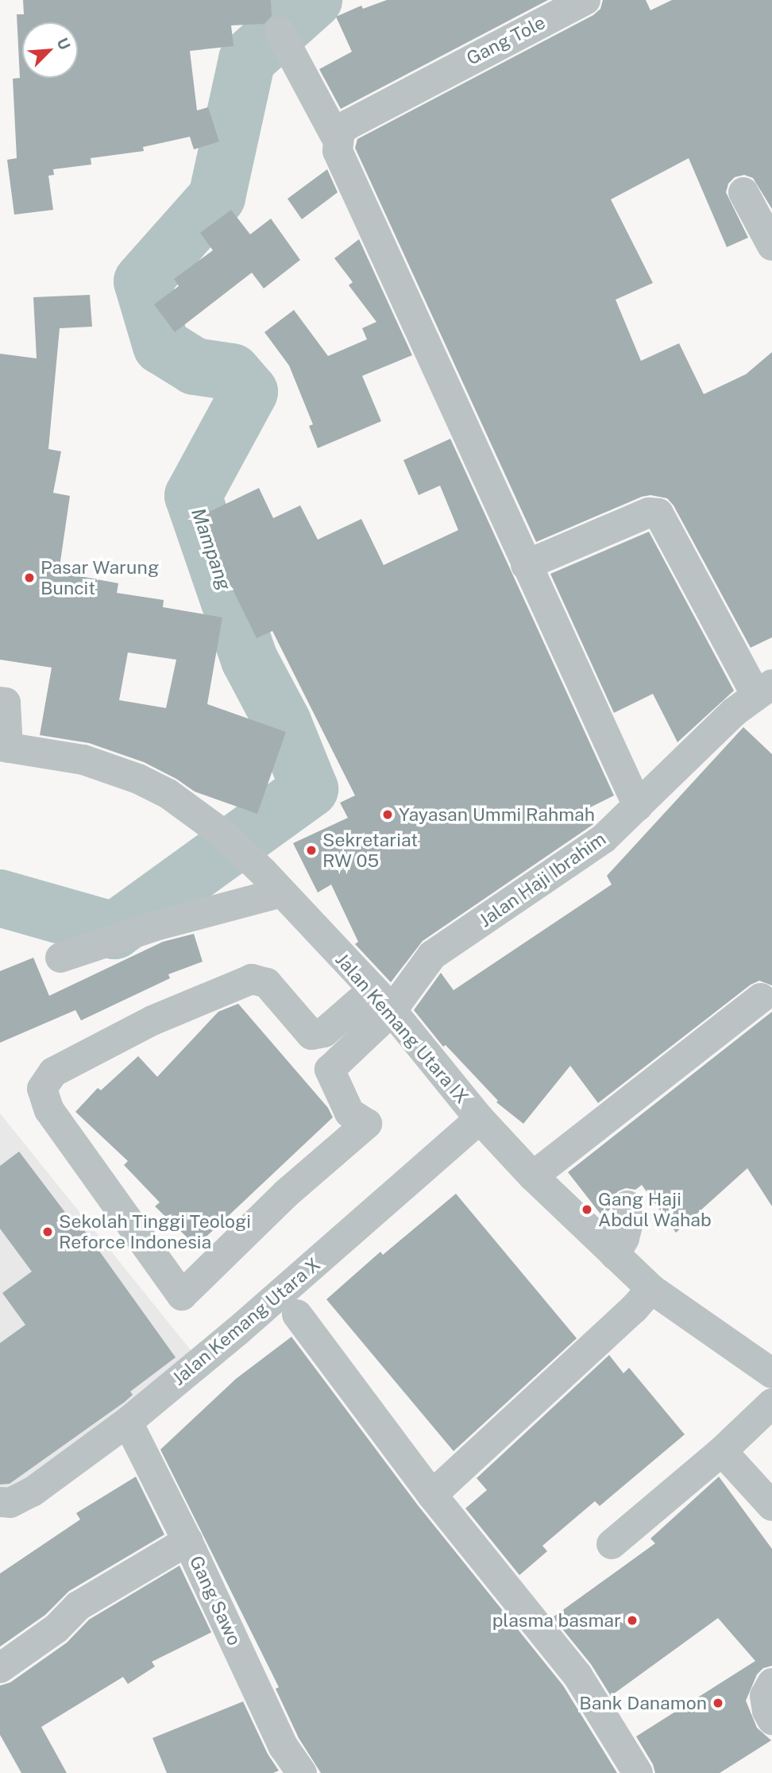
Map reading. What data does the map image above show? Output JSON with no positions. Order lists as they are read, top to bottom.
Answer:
{
  "streets": {
    "street": [
      "Gang Tole",
      "Jalan Haji Ibrahim",
      "Jalan Kemang Utara IX",
      "Jalan Kemang Utara X",
      "Gang Sawo"
    ]
  },
  "crossings": [
    ["Jalan Haji Ibrahim", "Jalan Kemang Utara IX"],
    ["Jalan Kemang Utara IX", "Jalan Kemang Utara X"]
  ],
  "water": ["Mampang"],
  "places": [
    "Pasar Warung Buncit",
    "Yayasan Ummi Rahmah",
    "Sekretariat RW 05",
    "Gang Haji Abdul Wahab",
    "Sekolah Tinggi Teologi Reforce Indonesia",
    "plasma basmar",
    "Bank Danamon"
  ],
  "north": "top right"
}
